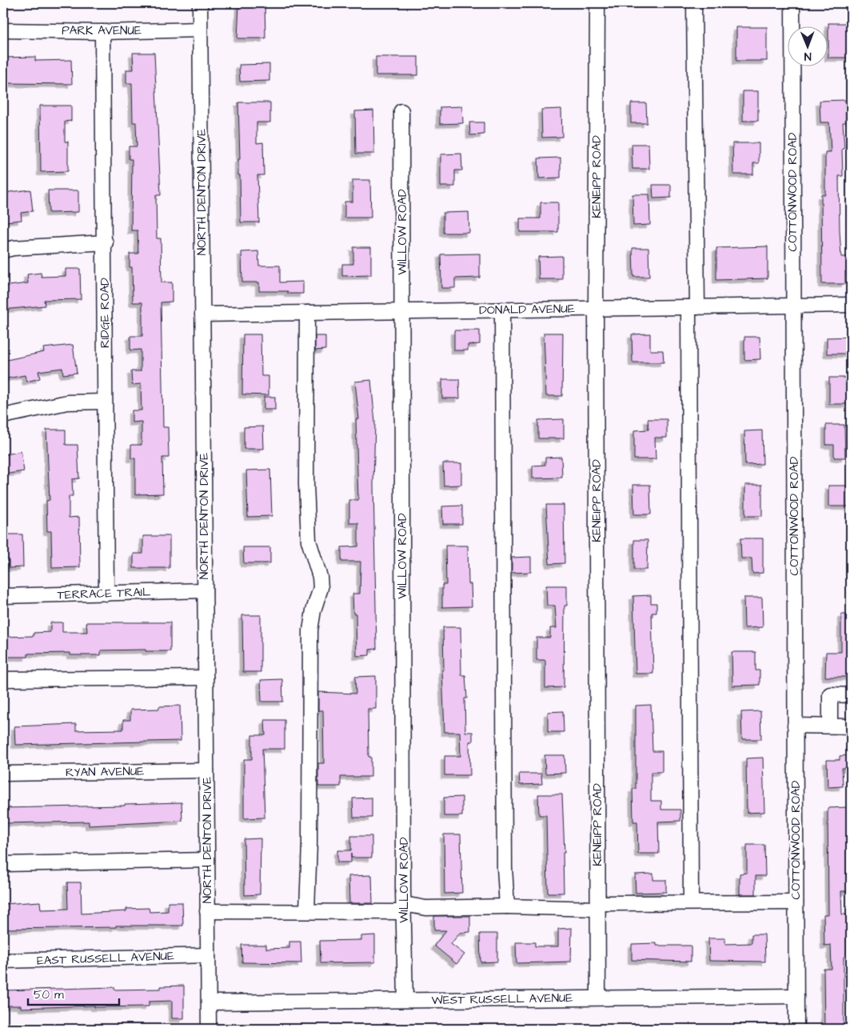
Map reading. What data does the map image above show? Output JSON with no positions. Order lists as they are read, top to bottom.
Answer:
{
  "streets": {
    "street": [
      "PARK AVENUE",
      "KENEIPP ROAD",
      "NORTH DENTON DRIVE",
      "COTTONWOOD ROAD",
      "WILLOW ROAD",
      "DONALD AVENUE",
      "RIDGE ROAD",
      "TERRACE TRAIL",
      "RYAN AVENUE",
      "EAST RUSSELL AVENUE",
      "WEST RUSSELL AVENUE"
    ]
  },
  "crossings": [
    ["PARK AVENUE", "NORTH DENTON DRIVE"],
    ["PARK AVENUE", "RIDGE ROAD"],
    ["KENEIPP ROAD", "DONALD AVENUE"],
    ["KENEIPP ROAD", "WEST RUSSELL AVENUE"],
    ["NORTH DENTON DRIVE", "DONALD AVENUE"],
    ["NORTH DENTON DRIVE", "TERRACE TRAIL"],
    ["NORTH DENTON DRIVE", "RYAN AVENUE"],
    ["NORTH DENTON DRIVE", "EAST RUSSELL AVENUE"],
    ["NORTH DENTON DRIVE", "WEST RUSSELL AVENUE"],
    ["COTTONWOOD ROAD", "DONALD AVENUE"],
    ["COTTONWOOD ROAD", "WEST RUSSELL AVENUE"],
    ["WILLOW ROAD", "DONALD AVENUE"],
    ["WILLOW ROAD", "WEST RUSSELL AVENUE"],
    ["RIDGE ROAD", "TERRACE TRAIL"]
  ],
  "scale_bar": "50 m",
  "north": "bottom"
}
